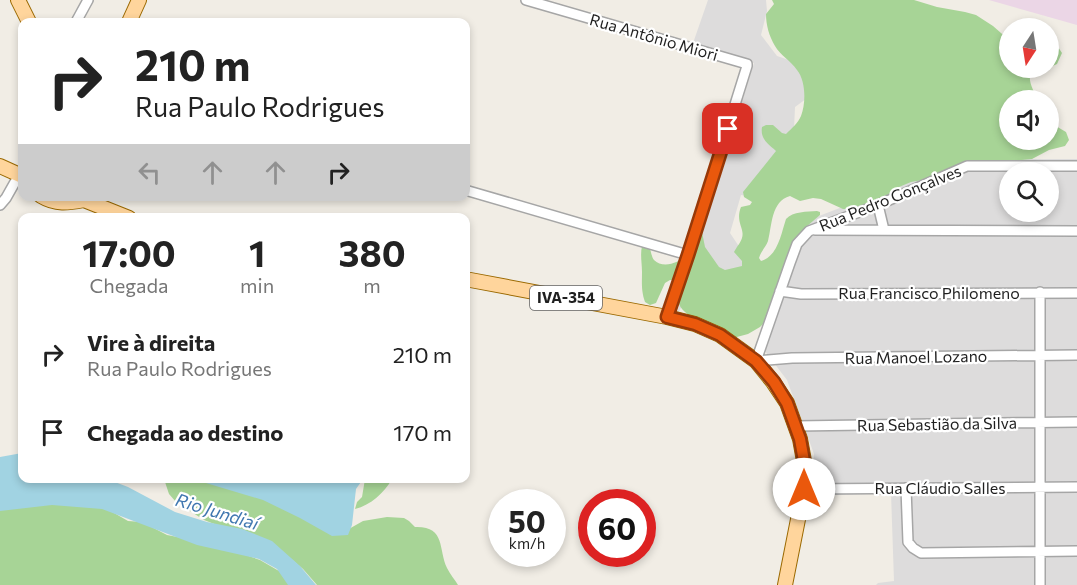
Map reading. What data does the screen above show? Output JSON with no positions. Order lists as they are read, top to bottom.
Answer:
{
  "streets": {
    "main road": ["IVA-354"],
    "street": [
      "Rua Antônio Miori",
      "Rua Pedro Gonçalves",
      "Rua Francisco Philomeno",
      "Rua Manoel Lozano",
      "Rua Sebastião da Silva",
      "Rua Cláudio Salles"
    ]
  },
  "crossings": [
    ["Rua Pedro Gonçalves", "Rua Francisco Philomeno"],
    ["Rua Pedro Gonçalves", "IVA-354"],
    ["Rua Pedro Gonçalves", "Rua Manoel Lozano"],
    ["IVA-354", "Rua Manoel Lozano"],
    ["IVA-354", "Rua Sebastião da Silva"],
    ["IVA-354", "Rua Cláudio Salles"]
  ],
  "water": ["Rio Jundiaí"],
  "north": "bottom",
  "page": {
    "turn": ["210 m", "Rua Paulo Rodrigues"],
    "eta": [
      "17:00",
      "Chegada",
      "1",
      "min",
      "380",
      "m"
    ],
    "list": [
      {
        "name": "Vire à direita",
        "note": "Rua Paulo Rodrigues",
        "value": "210 m"
      },
      {
        "name": "Chegada ao destino",
        "value": "170 m"
      }
    ],
    "speed": "50 km/h",
    "limit": "60"
  }
}
